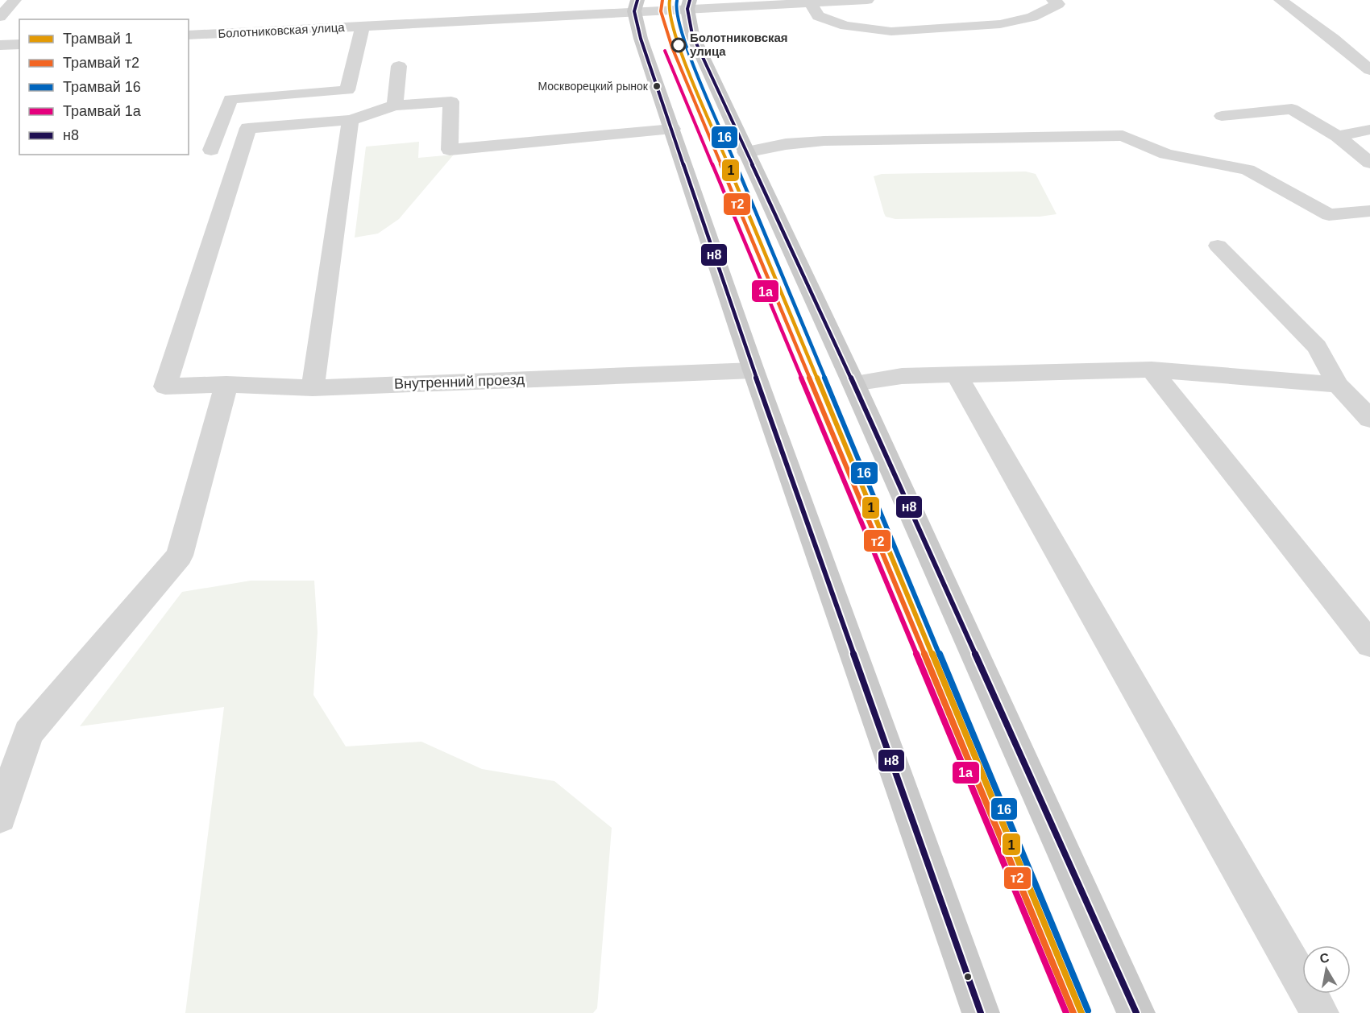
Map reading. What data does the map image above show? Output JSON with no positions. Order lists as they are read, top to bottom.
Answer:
{
  "streets": {
    "street": ["Болотниковская улица", "Внутренний проезд"]
  },
  "places": ["Болотниковская улица", "Москворецкий рынок"],
  "lines": [
    "tram line 1",
    "tram line т2",
    "transit line н8",
    "tram line 16",
    "tram line 1а"
  ],
  "legend": [
    "Трамвай 1",
    "Трамвай т2",
    "Трамвай 16",
    "Трамвай 1а",
    "н8"
  ],
  "north": "top"
}
